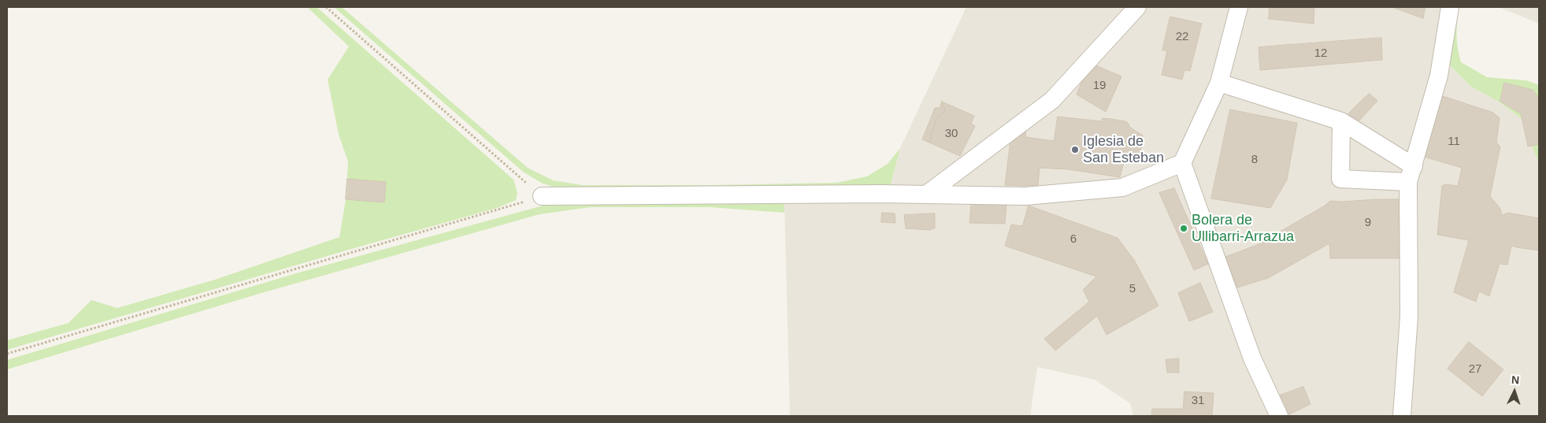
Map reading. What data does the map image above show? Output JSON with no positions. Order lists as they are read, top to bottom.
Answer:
{
  "places": ["Iglesia de San Esteban", "Bolera de Ullibarri-Arrazua"],
  "house_numbers": [
    "22",
    "12",
    "19",
    "30",
    "11",
    "8",
    "9",
    "6",
    "5",
    "27",
    "31"
  ],
  "north": "top"
}
